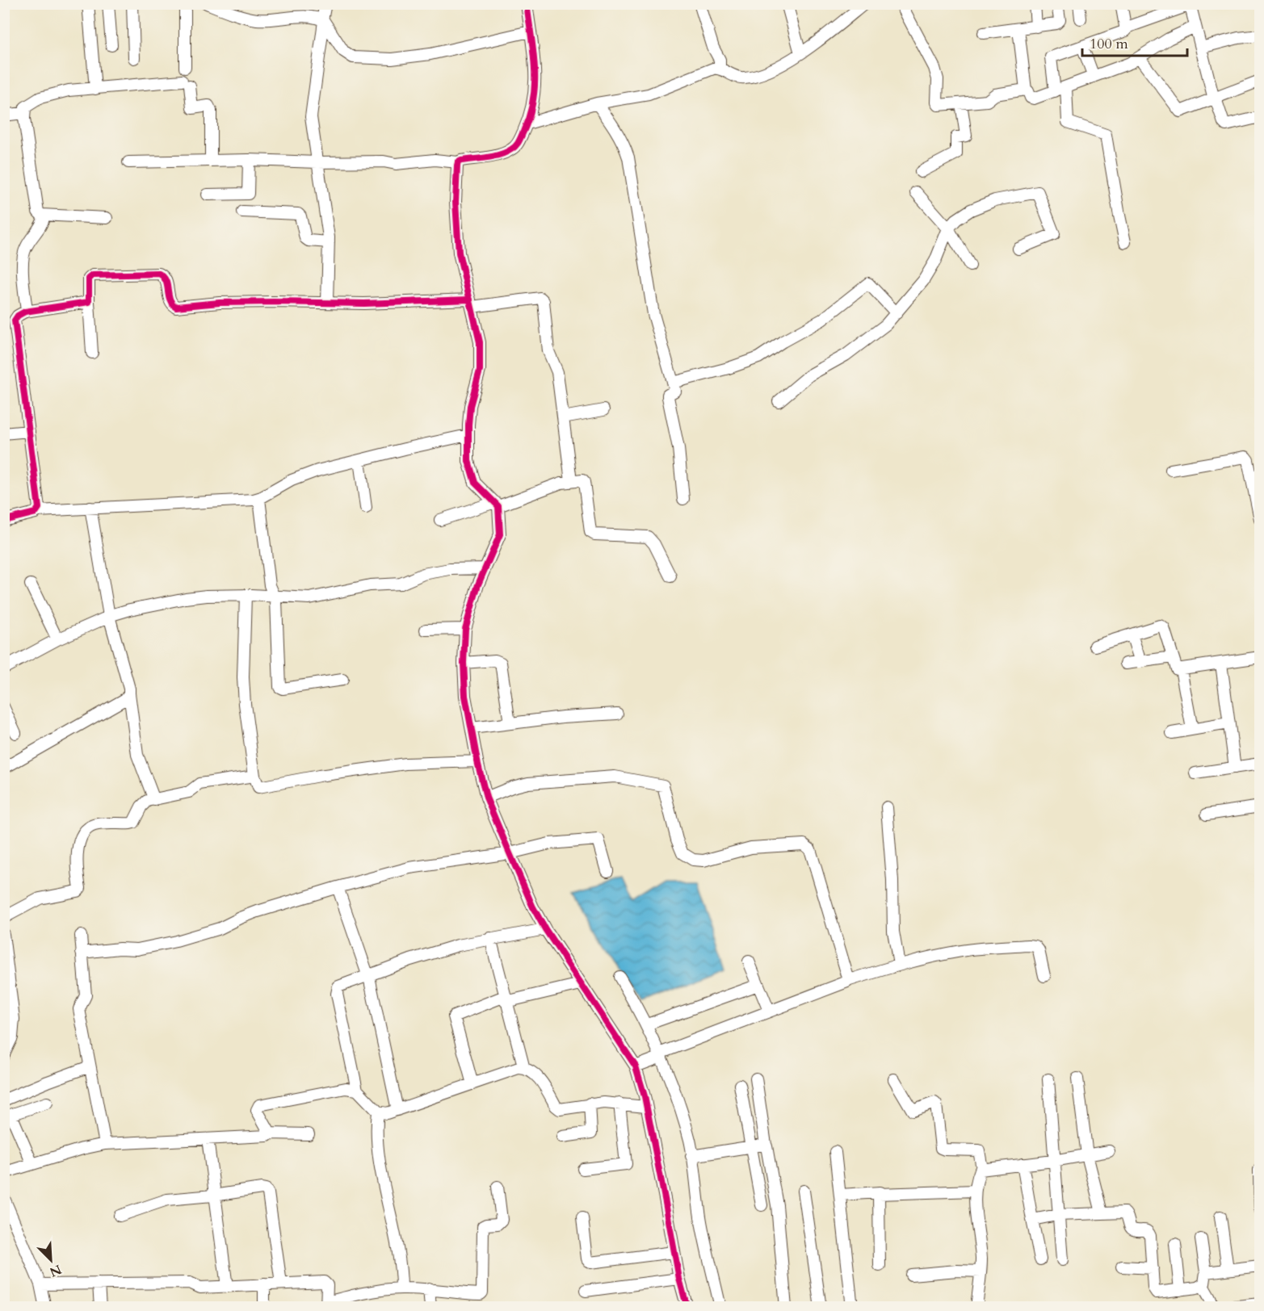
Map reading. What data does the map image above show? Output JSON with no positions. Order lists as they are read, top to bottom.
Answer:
{
  "scale_bar": "100 m",
  "north": "bottom right"
}
